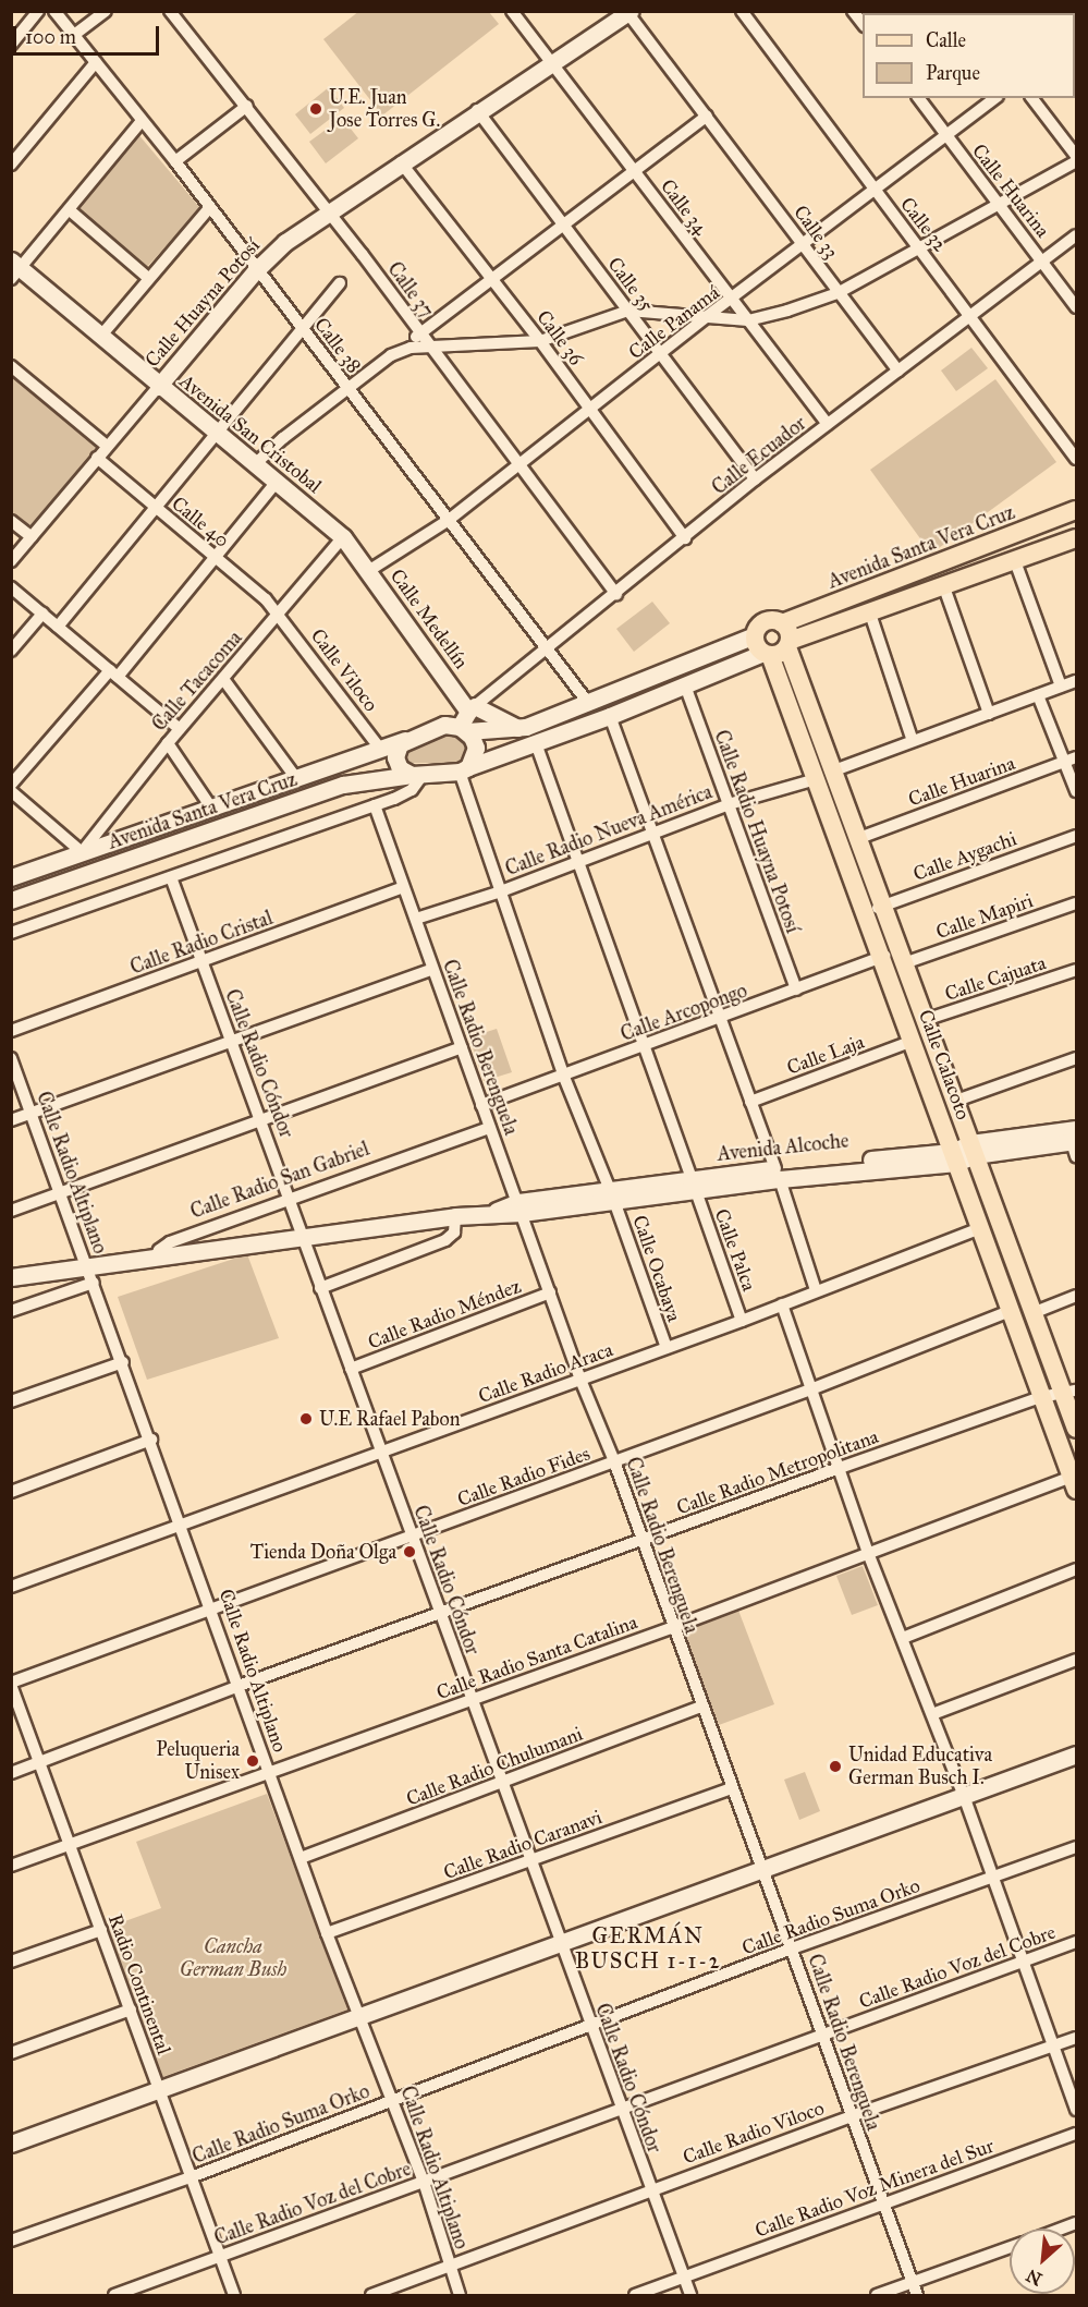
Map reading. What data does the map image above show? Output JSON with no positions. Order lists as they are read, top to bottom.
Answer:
{
  "streets": {
    "main road": ["Avenida Santa Vera Cruz", "Calle Calacoto"],
    "street": [
      "Calle Huarina",
      "Calle 34",
      "Calle 32",
      "Calle 33",
      "Calle 35",
      "Calle 37",
      "Calle Huayna Potosí",
      "Calle Panamá",
      "Calle 36",
      "Calle 38",
      "Avenida San Cristobal",
      "Calle Ecuador",
      "Calle 40",
      "Calle Medellín",
      "Calle Viloco",
      "Calle Tacacoma",
      "Calle Radio Nueva América",
      "Calle Radio Huayna Potosí",
      "Calle Aygachi",
      "Calle Mapiri",
      "Calle Radio Cristal",
      "Calle Cajuata",
      "Calle Arcopongo",
      "Calle Radio Berenguela",
      "Calle Laja",
      "Calle Radio Cóndor",
      "Avenida Alcoche",
      "Calle Radio Altiplano",
      "Calle Radio San Gabriel",
      "Calle Palca",
      "Calle Ocabaya",
      "Calle Radio Méndez",
      "Calle Radio Araca",
      "Calle Radio Metropolitana",
      "Calle Radio Fides",
      "Calle Radio Santa Catalina",
      "Calle Radio Chulumani",
      "Calle Radio Caranavi",
      "Calle Radio Suma Orko",
      "Calle Radio Voz del Cobre",
      "Radio Continental",
      "Calle Radio Viloco",
      "Calle Radio Voz Minera del Sur"
    ]
  },
  "crossings": [
    ["Calle Huarina", "Calle Panamá"],
    ["Calle Huarina", "Calle Ecuador"],
    ["Calle Huarina", "Calle Calacoto"],
    ["Calle 34", "Calle Huayna Potosí"],
    ["Calle 34", "Calle Panamá"],
    ["Calle 34", "Calle Ecuador"],
    ["Calle 32", "Calle Panamá"],
    ["Calle 32", "Calle Ecuador"],
    ["Calle 33", "Calle Huayna Potosí"],
    ["Calle 33", "Calle Panamá"],
    ["Calle 33", "Calle Ecuador"],
    ["Calle 35", "Calle Huayna Potosí"],
    ["Calle 35", "Calle Panamá"],
    ["Calle 35", "Calle Ecuador"],
    ["Calle 37", "Calle Huayna Potosí"],
    ["Calle 37", "Calle Panamá"],
    ["Calle 37", "Calle Ecuador"],
    ["Calle Huayna Potosí", "Calle 36"],
    ["Calle Huayna Potosí", "Calle 38"],
    ["Calle Huayna Potosí", "Avenida San Cristobal"],
    ["Calle Huayna Potosí", "Calle 40"],
    ["Calle Panamá", "Calle 36"],
    ["Calle Panamá", "Calle 38"],
    ["Calle Panamá", "Calle Medellín"],
    ["Calle 36", "Calle Ecuador"],
    ["Calle 38", "Calle Ecuador"],
    ["Avenida San Cristobal", "Calle Medellín"],
    ["Avenida San Cristobal", "Calle Tacacoma"],
    ["Calle Ecuador", "Calle Medellín"],
    ["Calle 40", "Calle Viloco"],
    ["Calle 40", "Calle Tacacoma"],
    ["Avenida Santa Vera Cruz", "Calle Viloco"],
    ["Avenida Santa Vera Cruz", "Calle Tacacoma"],
    ["Avenida Santa Vera Cruz", "Calle Calacoto"],
    ["Avenida Santa Vera Cruz", "Calle Ocabaya"],
    ["Calle Medellín", "Calle Tacacoma"],
    ["Calle Viloco", "Calle Tacacoma"],
    ["Calle Radio Nueva América", "Calle Radio Huayna Potosí"],
    ["Calle Radio Nueva América", "Calle Radio Berenguela"],
    ["Calle Radio Nueva América", "Calle Calacoto"],
    ["Calle Radio Nueva América", "Calle Palca"],
    ["Calle Radio Nueva América", "Calle Ocabaya"],
    ["Calle Radio Huayna Potosí", "Calle Arcopongo"],
    ["Calle Aygachi", "Calle Calacoto"],
    ["Calle Mapiri", "Calle Arcopongo"],
    ["Calle Mapiri", "Calle Calacoto"],
    ["Calle Radio Cristal", "Calle Radio Berenguela"],
    ["Calle Radio Cristal", "Calle Radio Cóndor"],
    ["Calle Cajuata", "Calle Calacoto"],
    ["Calle Arcopongo", "Calle Radio Berenguela"],
    ["Calle Arcopongo", "Calle Calacoto"],
    ["Calle Arcopongo", "Calle Palca"],
    ["Calle Arcopongo", "Calle Ocabaya"],
    ["Calle Radio Berenguela", "Avenida Alcoche"],
    ["Calle Radio Berenguela", "Calle Radio San Gabriel"],
    ["Calle Radio Berenguela", "Calle Radio Méndez"],
    ["Calle Radio Berenguela", "Calle Radio Araca"],
    ["Calle Radio Berenguela", "Calle Radio Metropolitana"],
    ["Calle Radio Berenguela", "Calle Radio Fides"],
    ["Calle Radio Berenguela", "Calle Radio Santa Catalina"],
    ["Calle Radio Berenguela", "Calle Radio Chulumani"],
    ["Calle Radio Berenguela", "Calle Radio Caranavi"],
    ["Calle Radio Berenguela", "Calle Radio Suma Orko"],
    ["Calle Radio Berenguela", "Calle Radio Voz del Cobre"],
    ["Calle Radio Berenguela", "Calle Radio Viloco"],
    ["Calle Radio Berenguela", "Calle Radio Voz Minera del Sur"],
    ["Calle Laja", "Calle Calacoto"],
    ["Calle Radio Cóndor", "Avenida Alcoche"],
    ["Calle Radio Cóndor", "Calle Radio San Gabriel"],
    ["Calle Radio Cóndor", "Calle Radio Méndez"],
    ["Calle Radio Cóndor", "Calle Radio Araca"],
    ["Calle Radio Cóndor", "Calle Radio Metropolitana"],
    ["Calle Radio Cóndor", "Calle Radio Fides"],
    ["Calle Radio Cóndor", "Calle Radio Santa Catalina"],
    ["Calle Radio Cóndor", "Calle Radio Chulumani"],
    ["Calle Radio Cóndor", "Calle Radio Caranavi"],
    ["Calle Radio Cóndor", "Calle Radio Suma Orko"],
    ["Calle Radio Cóndor", "Calle Radio Voz del Cobre"],
    ["Calle Radio Cóndor", "Calle Radio Viloco"],
    ["Calle Radio Cóndor", "Calle Radio Voz Minera del Sur"],
    ["Calle Calacoto", "Avenida Alcoche"],
    ["Calle Calacoto", "Calle Radio Araca"],
    ["Calle Calacoto", "Calle Radio Metropolitana"],
    ["Calle Calacoto", "Calle Radio Fides"],
    ["Calle Calacoto", "Calle Radio Santa Catalina"],
    ["Avenida Alcoche", "Calle Radio San Gabriel"],
    ["Avenida Alcoche", "Calle Palca"],
    ["Avenida Alcoche", "Calle Ocabaya"],
    ["Calle Radio Altiplano", "Calle Radio Araca"],
    ["Calle Radio Altiplano", "Calle Radio Metropolitana"],
    ["Calle Radio Altiplano", "Calle Radio Fides"],
    ["Calle Radio Altiplano", "Calle Radio Santa Catalina"],
    ["Calle Radio Altiplano", "Calle Radio Chulumani"],
    ["Calle Radio Altiplano", "Calle Radio Caranavi"],
    ["Calle Radio Altiplano", "Calle Radio Suma Orko"],
    ["Calle Radio Altiplano", "Calle Radio Voz del Cobre"],
    ["Calle Radio Altiplano", "Calle Radio Viloco"],
    ["Calle Palca", "Calle Radio Araca"],
    ["Calle Ocabaya", "Calle Radio Araca"],
    ["Calle Radio Metropolitana", "Radio Continental"],
    ["Calle Radio Fides", "Radio Continental"],
    ["Calle Radio Santa Catalina", "Radio Continental"],
    ["Calle Radio Suma Orko", "Radio Continental"],
    ["Calle Radio Voz del Cobre", "Radio Continental"]
  ],
  "districts": ["GERMÁN BUSCH 1-1-2"],
  "parks": ["Cancha German Bush"],
  "places": [
    "U.E. Juan Jose Torres G.",
    "U.E Rafael Pabon",
    "Tienda Doña Olga",
    "Peluqueria Unisex",
    "Unidad Educativa German Busch I."
  ],
  "legend": ["Calle", "Parque"],
  "scale_bar": "100 m",
  "north": "bottom left"
}
